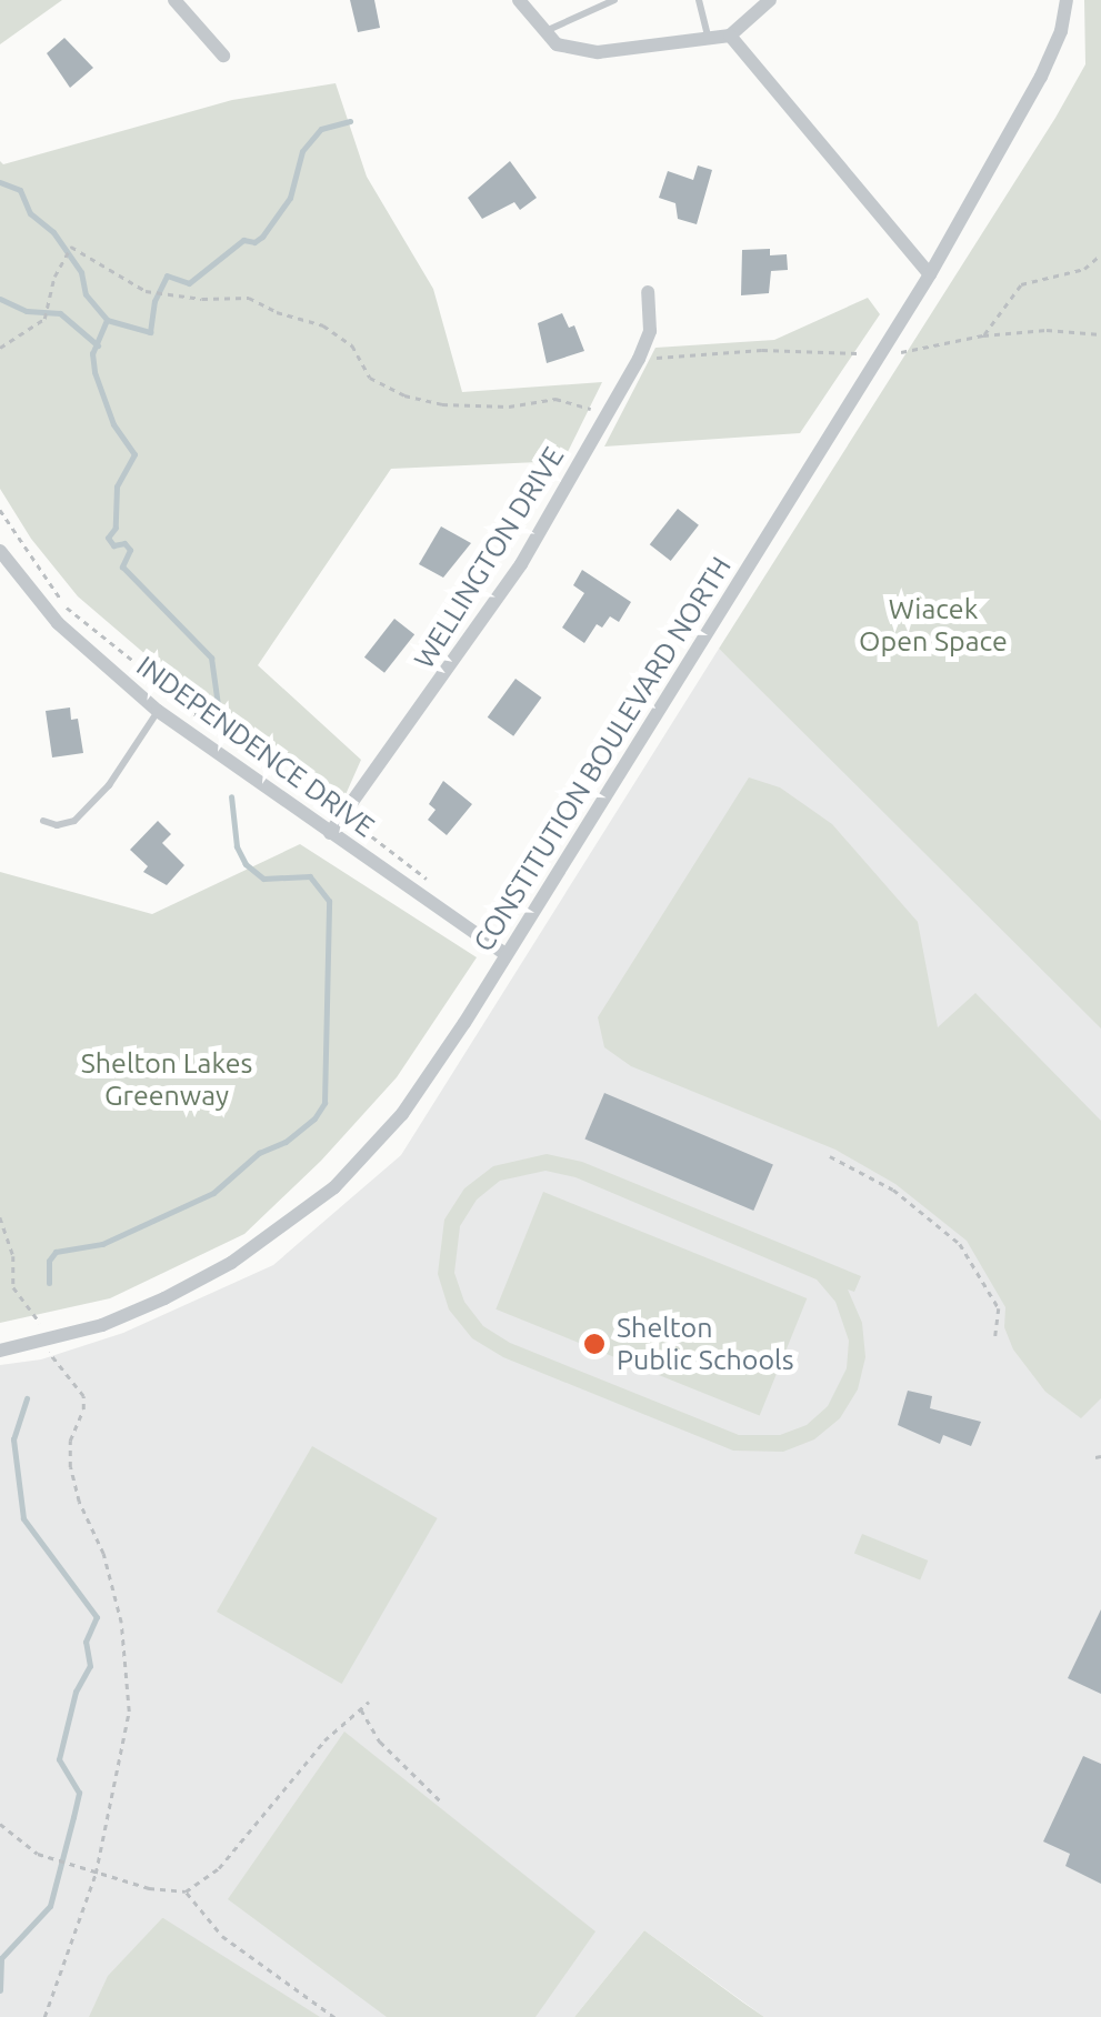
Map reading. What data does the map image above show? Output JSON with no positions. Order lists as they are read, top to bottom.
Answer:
{
  "streets": {
    "street": ["WELLINGTON DRIVE", "INDEPENDENCE DRIVE", "CONSTITUTION BOULEVARD NORTH"]
  },
  "crossings": [
    ["WELLINGTON DRIVE", "INDEPENDENCE DRIVE"],
    ["INDEPENDENCE DRIVE", "CONSTITUTION BOULEVARD NORTH"]
  ],
  "parks": ["Wiacek Open Space", "Shelton Lakes Greenway"],
  "places": ["Shelton Public Schools"]
}
